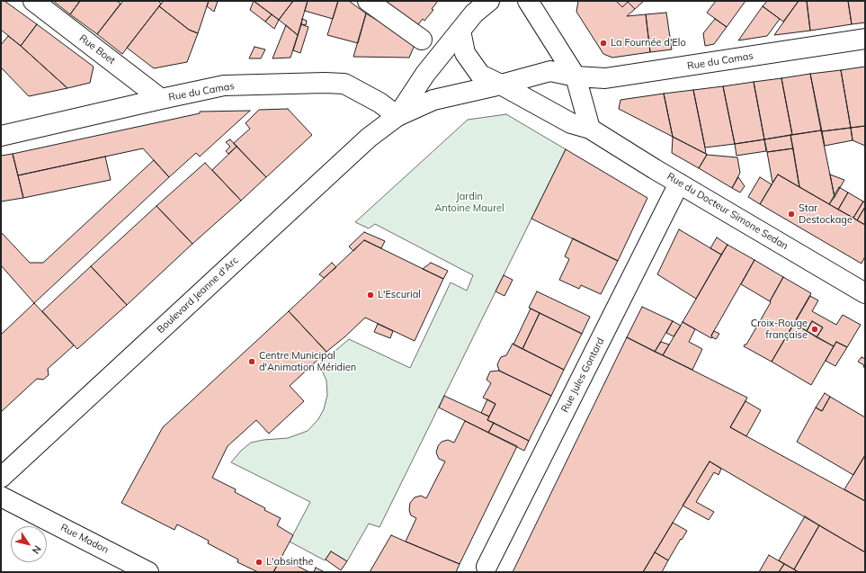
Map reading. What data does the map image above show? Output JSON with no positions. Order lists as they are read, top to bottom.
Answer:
{
  "streets": {
    "street": [
      "Rue Boet",
      "Rue du Camas",
      "Rue du Docteur Simone Sedan",
      "Boulevard Jeanne d'Arc",
      "Rue Jules Gontard",
      "Rue Madon"
    ]
  },
  "crossings": [
    ["Rue Boet", "Rue du Camas"],
    ["Rue du Camas", "Rue du Docteur Simone Sedan"],
    ["Rue du Camas", "Boulevard Jeanne d'Arc"],
    ["Rue du Docteur Simone Sedan", "Boulevard Jeanne d'Arc"],
    ["Rue du Docteur Simone Sedan", "Rue Jules Gontard"]
  ],
  "parks": ["Jardin Antoine Maurel"],
  "places": [
    "La Fournée d'Elo",
    "Star Destockage",
    "L'Escurial",
    "Croix-Rouge française",
    "Centre Municipal d'Animation Méridien",
    "L'absinthe"
  ],
  "north": "bottom right"
}
